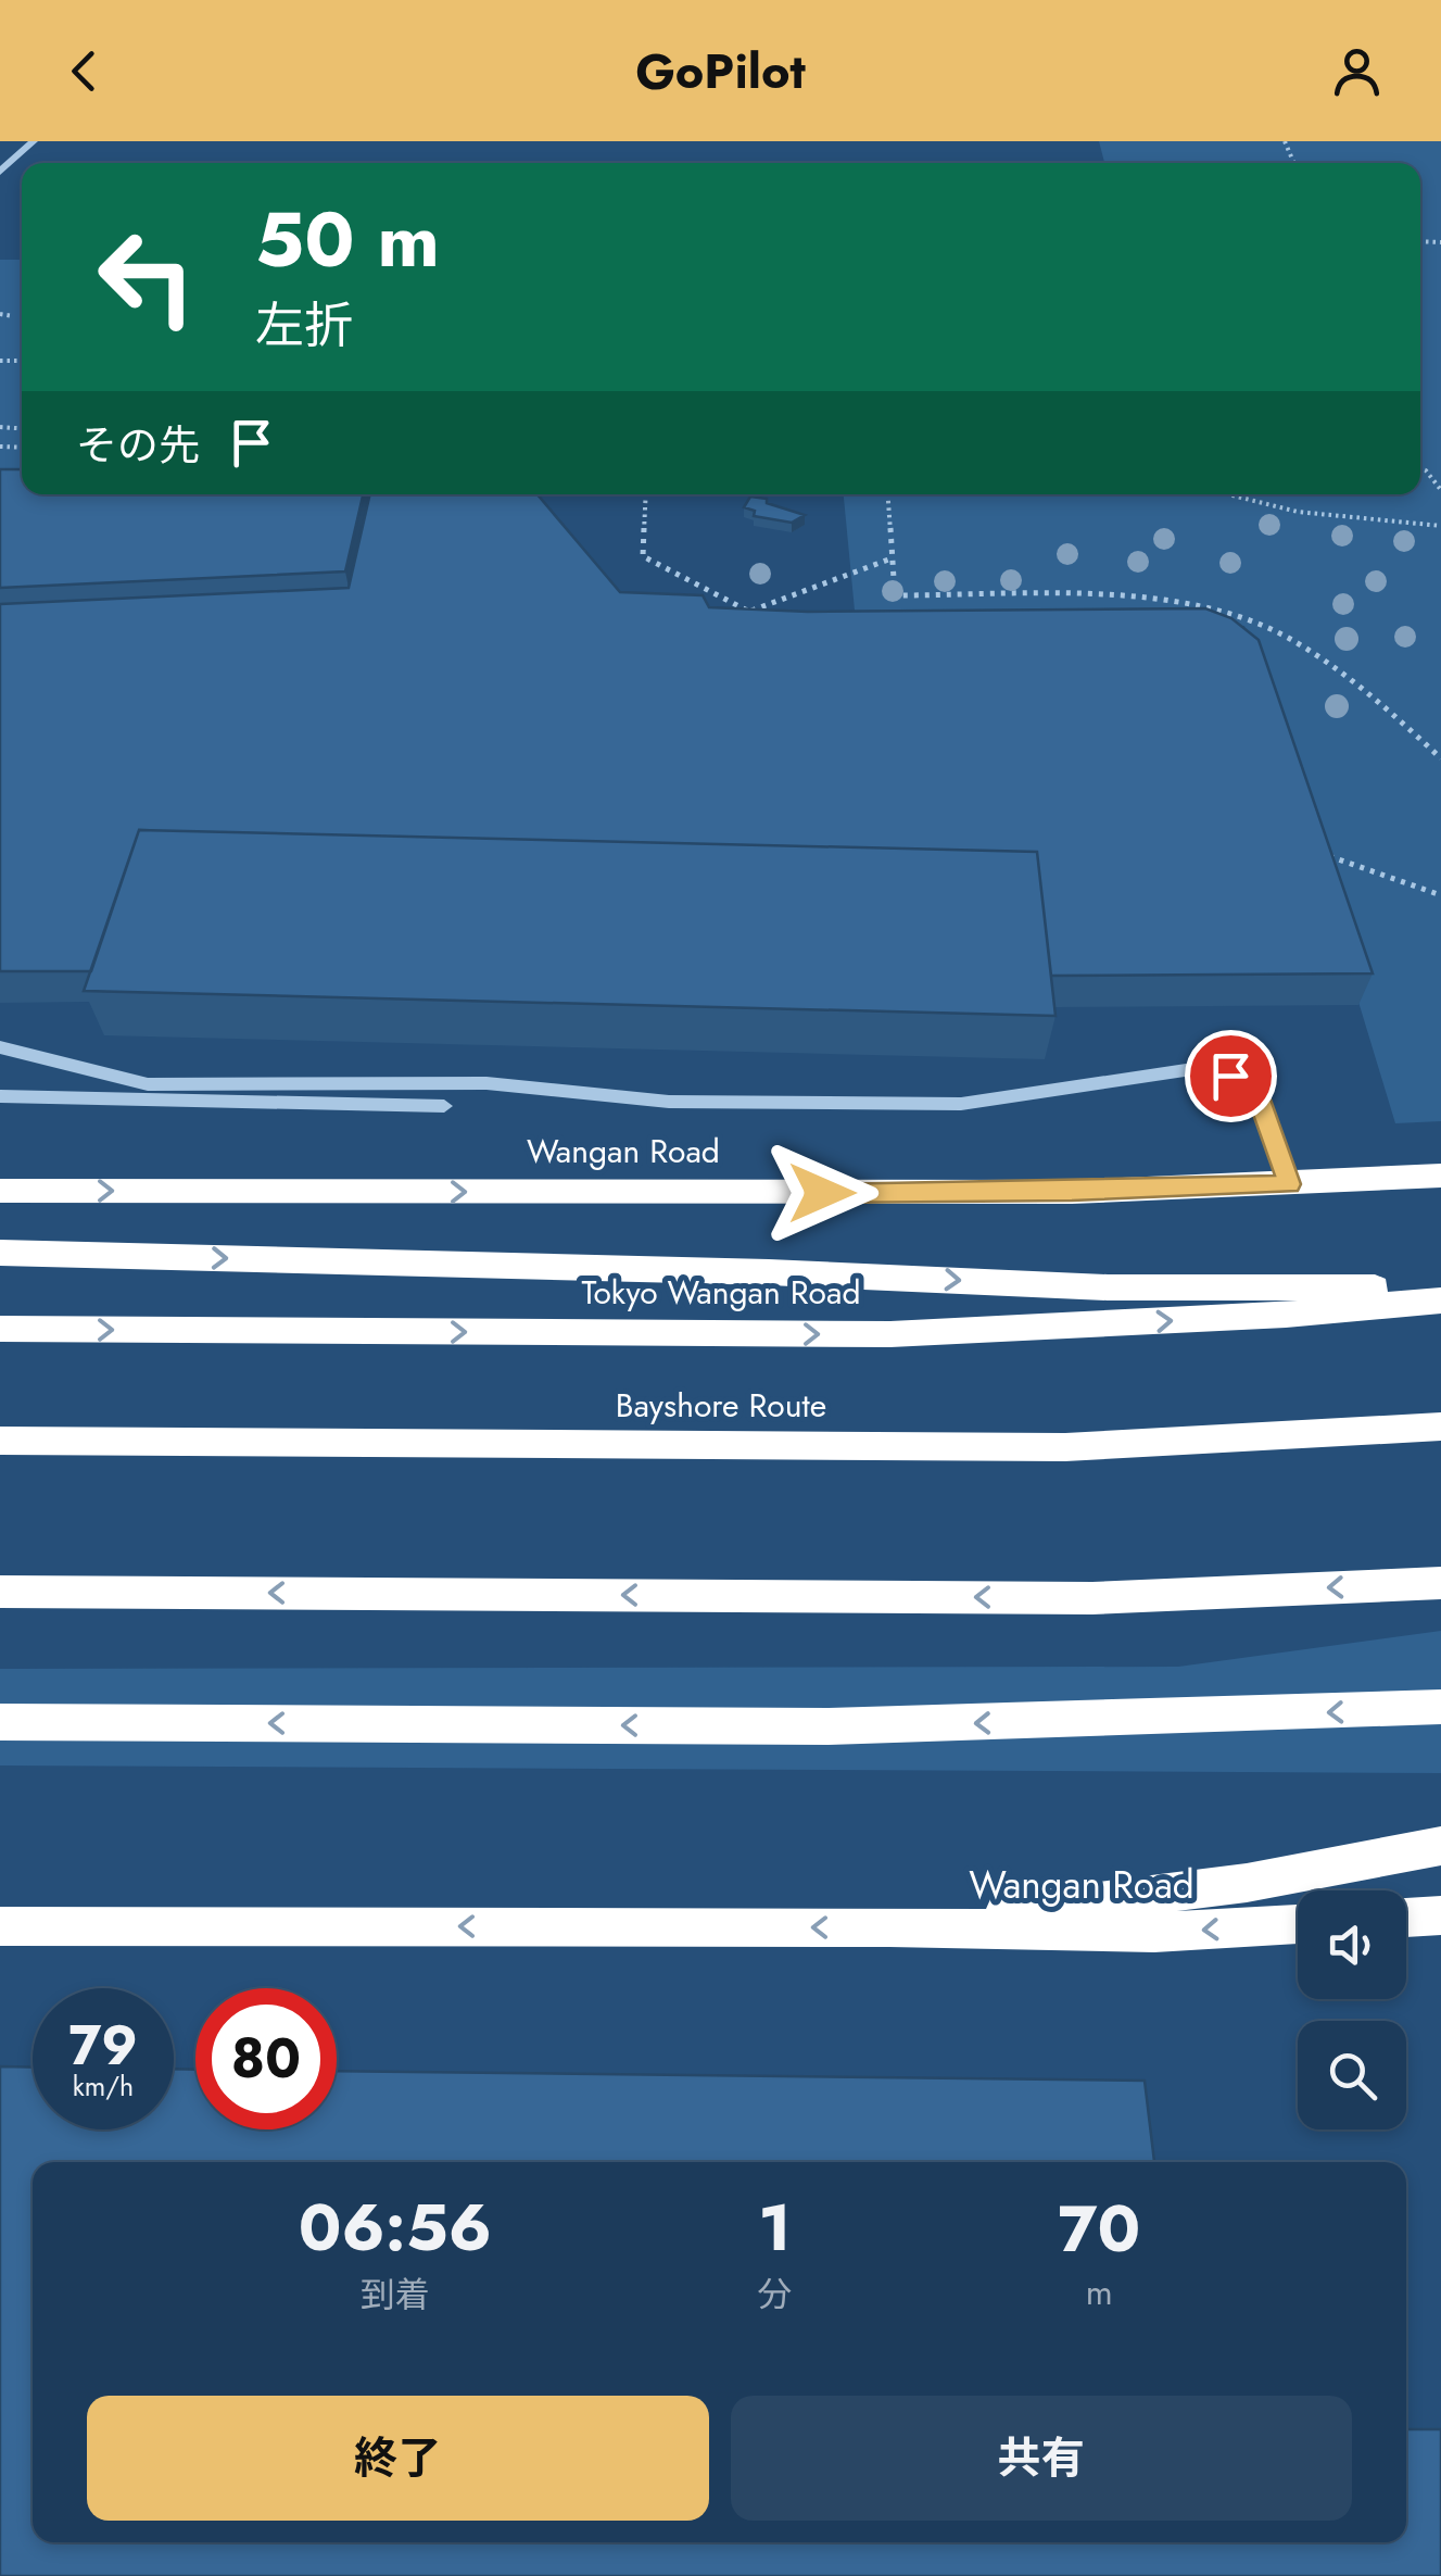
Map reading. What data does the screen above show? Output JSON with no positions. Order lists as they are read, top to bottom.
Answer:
{
  "streets": {
    "highway": ["Wangan Road", "Tokyo Wangan Road", "Bayshore Route"]
  },
  "page": {
    "header": "GoPilot",
    "turn": ["50 m", "左折"],
    "then": "その先",
    "speed": "79 km/h",
    "limit": "80",
    "eta": [
      "06:56",
      "到着",
      "1",
      "分",
      "70",
      "m"
    ],
    "buttons": ["終了", "共有"]
  }
}
